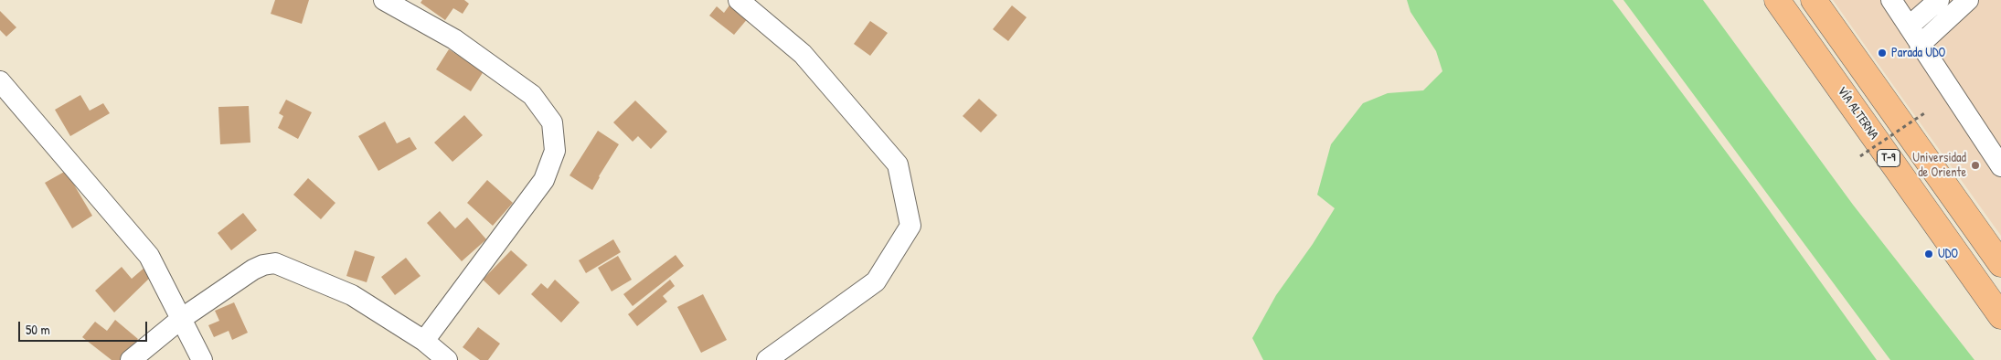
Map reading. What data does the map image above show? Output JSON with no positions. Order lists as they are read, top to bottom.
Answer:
{
  "streets": {
    "highway": ["VÍA ALTERNA", "T-9"]
  },
  "places": ["Parada UDO", "Universidad de Oriente", "UDO"],
  "scale_bar": "50 m"
}
